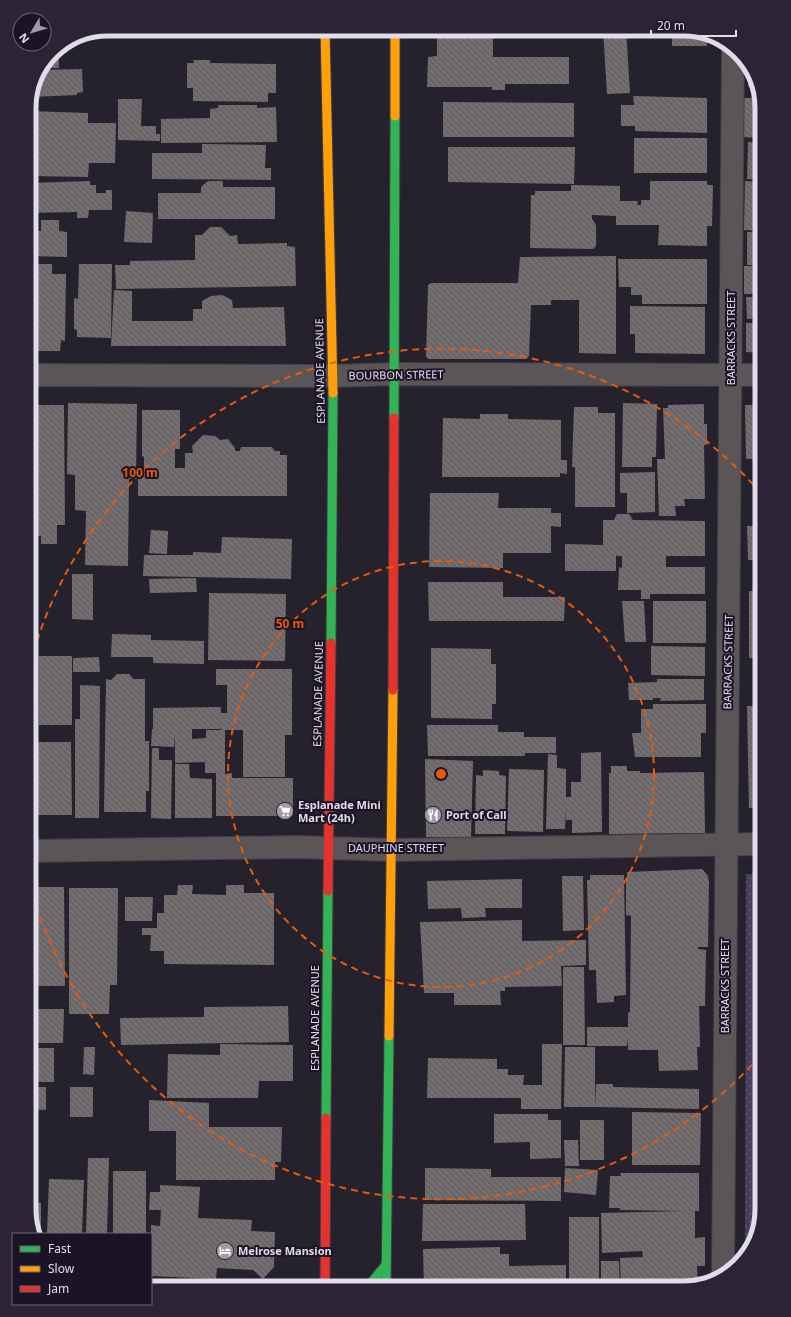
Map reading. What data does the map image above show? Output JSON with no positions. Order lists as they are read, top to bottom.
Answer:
{
  "streets": {
    "street": [
      "BARRACKS STREET",
      "ESPLANADE AVENUE",
      "BOURBON STREET",
      "DAUPHINE STREET"
    ]
  },
  "crossings": [
    ["BARRACKS STREET", "BOURBON STREET"],
    ["BARRACKS STREET", "DAUPHINE STREET"],
    ["ESPLANADE AVENUE", "BOURBON STREET"],
    ["ESPLANADE AVENUE", "DAUPHINE STREET"]
  ],
  "places": {
    "supermarket": ["Esplanade Mini Mart (24h)"],
    "restaurant": ["Port of Call"],
    "hotel": ["Melrose Mansion"]
  },
  "legend": ["Fast", "Slow", "Jam"],
  "scale_bar": "20 m",
  "north": "bottom left",
  "rings": ["100 m", "50 m"]
}
